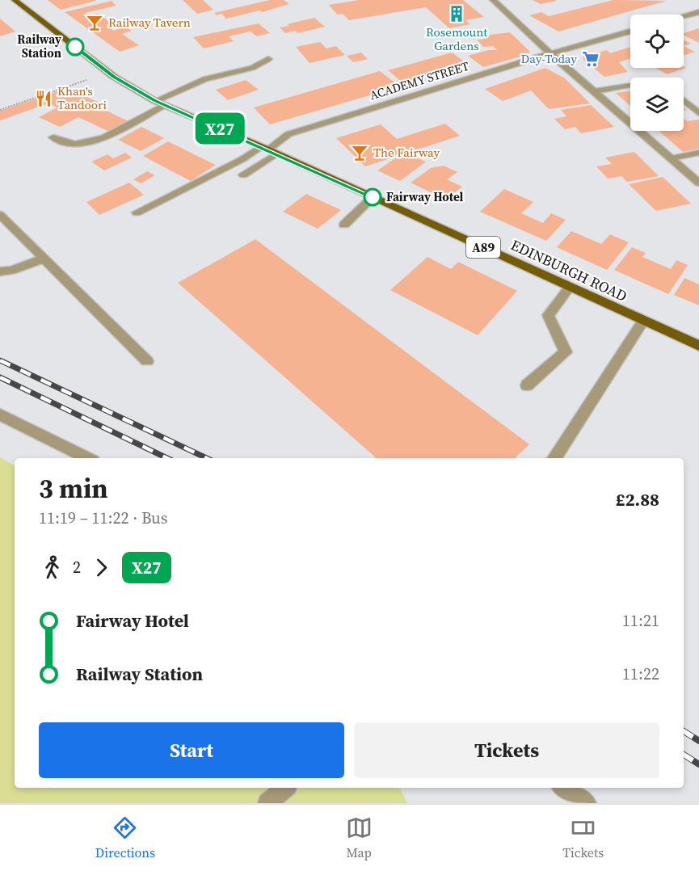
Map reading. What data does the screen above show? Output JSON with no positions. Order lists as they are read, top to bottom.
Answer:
{
  "streets": {
    "main road": ["A89", "EDINBURGH ROAD"],
    "street": ["ACADEMY STREET"]
  },
  "crossings": [
    ["ACADEMY STREET", "A89"],
    ["ACADEMY STREET", "EDINBURGH ROAD"],
    ["A89", "EDINBURGH ROAD"]
  ],
  "places": {
    "building": ["Rosemount Gardens"],
    "bar": ["Railway Tavern", "The Fairway"],
    "other": ["Railway Station", "Fairway Hotel"],
    "supermarket": ["Day-Today"],
    "restaurant": ["Khan's Tandoori"]
  },
  "lines": ["bus line X27"],
  "page": {
    "on_map": "X27",
    "heading": ["3 min", "11:19 – 11:22 · Bus", "£2.88"],
    "legs": ["2", "X27"],
    "list": [
      {
        "name": "Fairway Hotel",
        "value": "11:21"
      },
      {
        "name": "Railway Station",
        "value": "11:22"
      }
    ],
    "buttons": ["Start", "Tickets"],
    "tabs": ["Directions", "Map", "Tickets"]
  }
}
